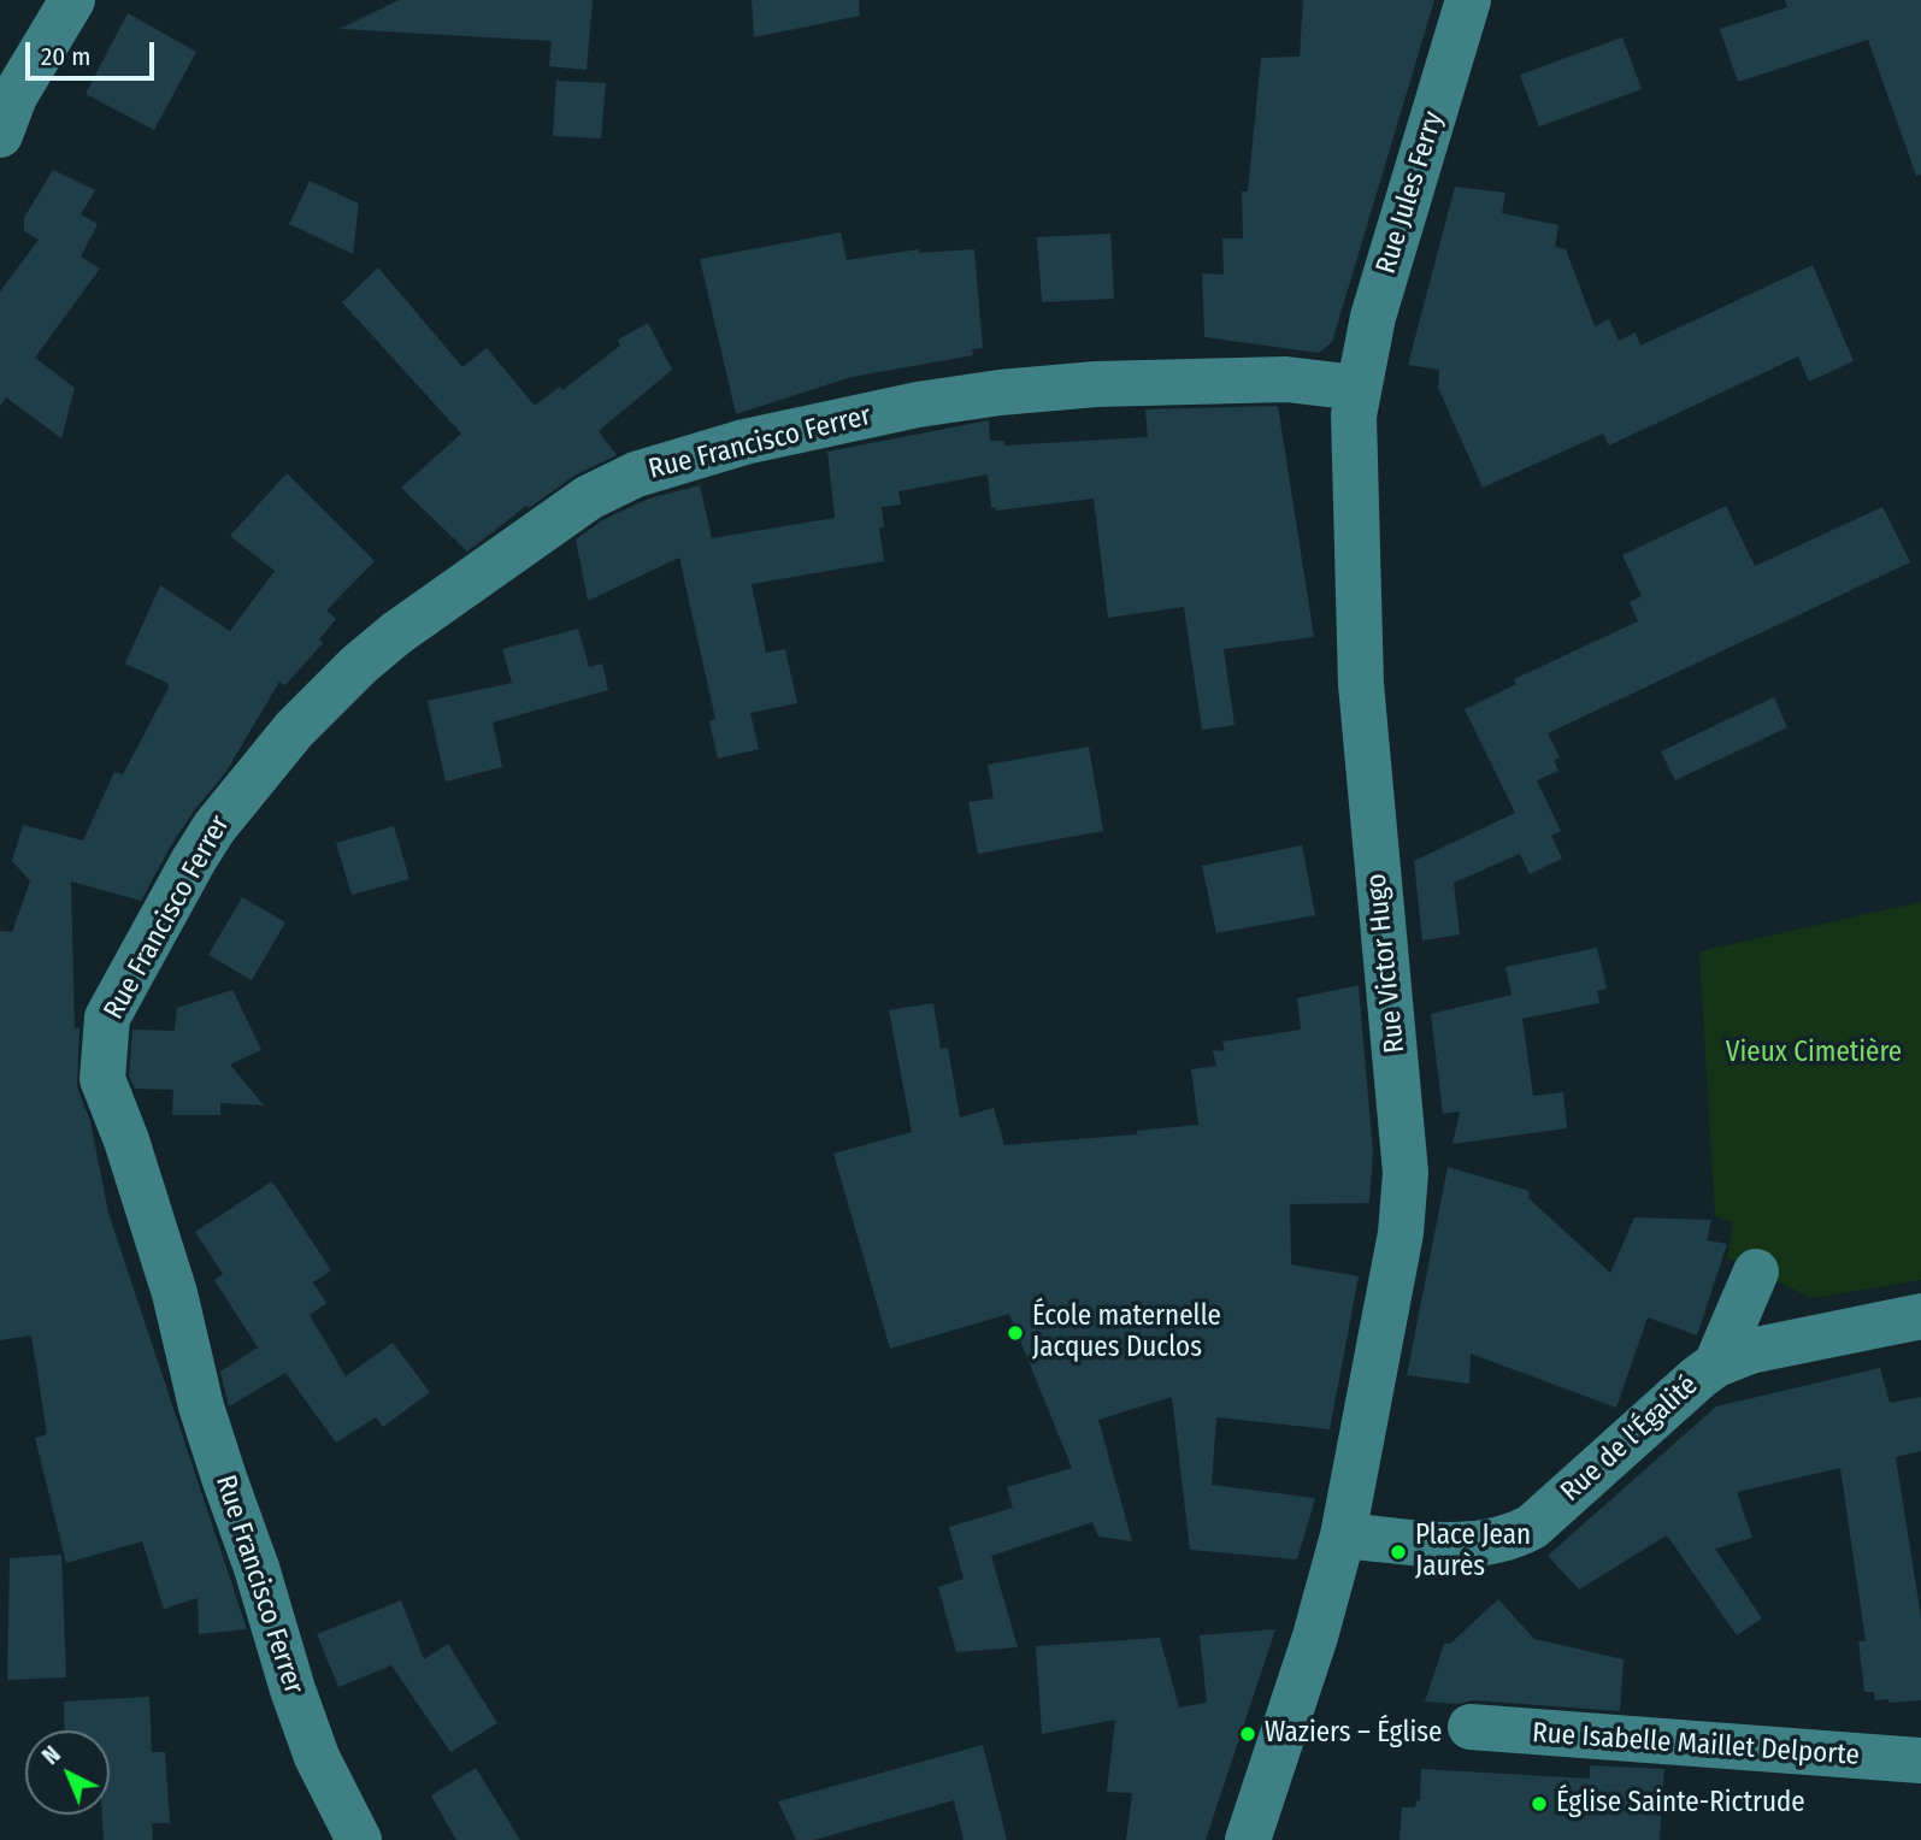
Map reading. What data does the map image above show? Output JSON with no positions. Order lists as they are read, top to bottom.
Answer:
{
  "streets": {
    "street": [
      "Rue Jules Ferry",
      "Rue Francisco Ferrer",
      "Rue Victor Hugo",
      "Rue de l'Égalité",
      "Rue Isabelle Maillet Delporte"
    ]
  },
  "crossings": [
    ["Rue Jules Ferry", "Rue Francisco Ferrer"],
    ["Rue Jules Ferry", "Rue Victor Hugo"],
    ["Rue Francisco Ferrer", "Rue Victor Hugo"],
    ["Rue Victor Hugo", "Rue de l'Égalité"]
  ],
  "parks": ["Vieux Cimetière"],
  "places": [
    "École maternelle Jacques Duclos",
    "Place Jean Jaurès",
    "Waziers – Église",
    "Église Sainte-Rictrude"
  ],
  "scale_bar": "20 m",
  "north": "top left"
}
